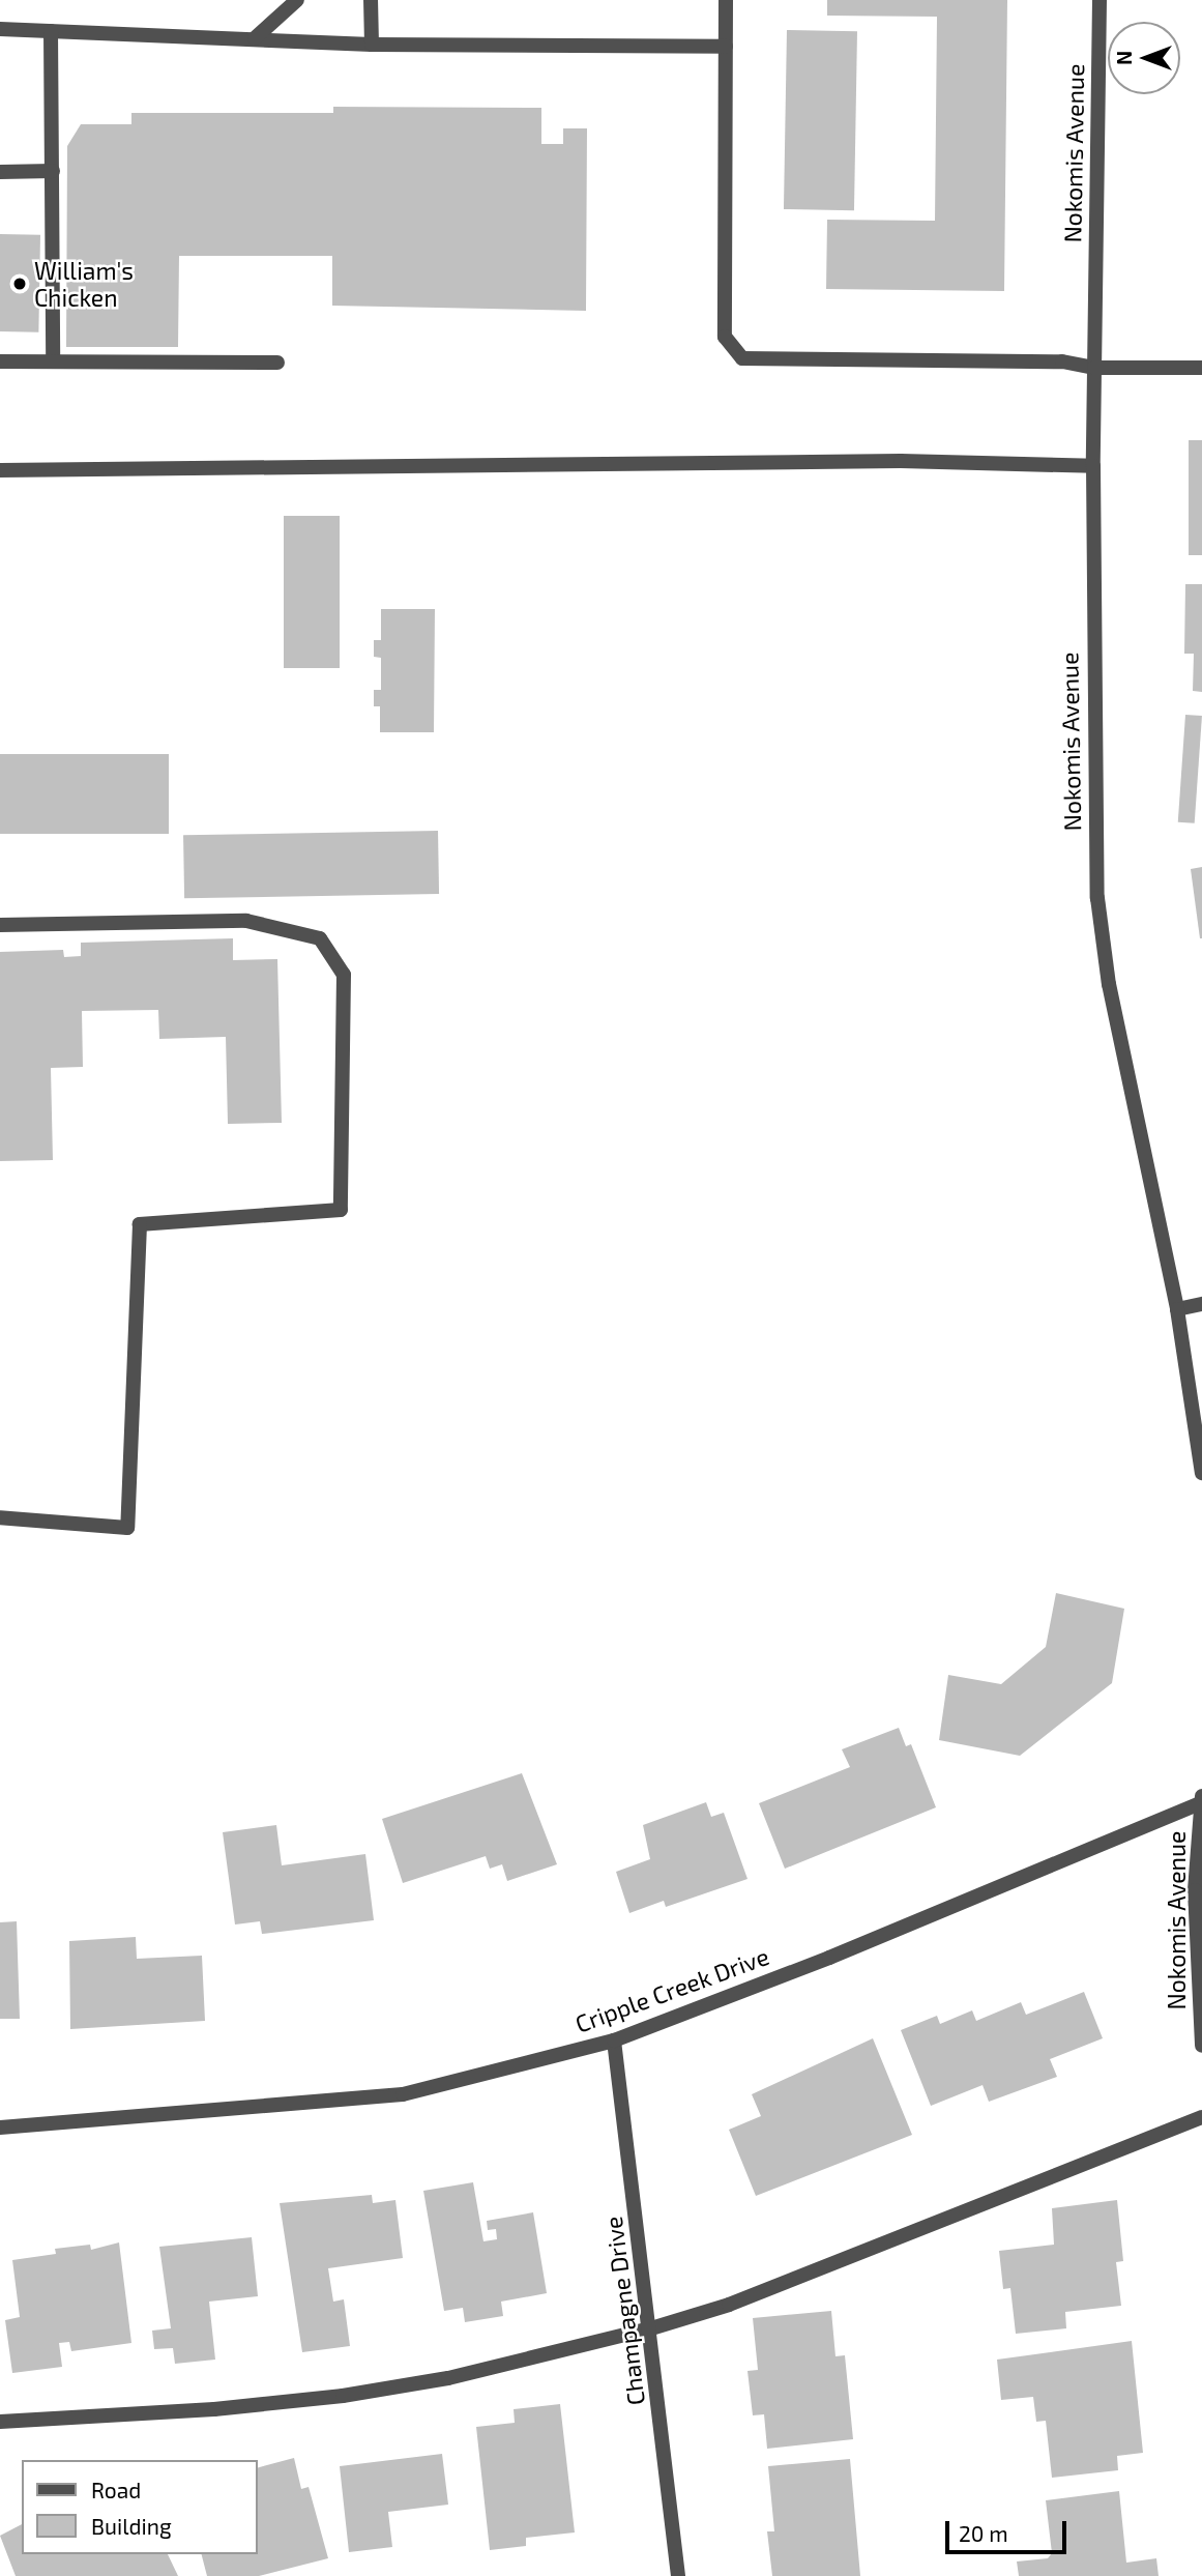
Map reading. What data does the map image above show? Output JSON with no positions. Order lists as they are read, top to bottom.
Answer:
{
  "streets": {
    "street": ["Nokomis Avenue", "Cripple Creek Drive", "Champagne Drive"]
  },
  "crossings": [
    ["Nokomis Avenue", "Cripple Creek Drive"],
    ["Cripple Creek Drive", "Champagne Drive"]
  ],
  "places": ["William's Chicken"],
  "legend": ["Road", "Building"],
  "scale_bar": "20 m",
  "north": "left"
}
